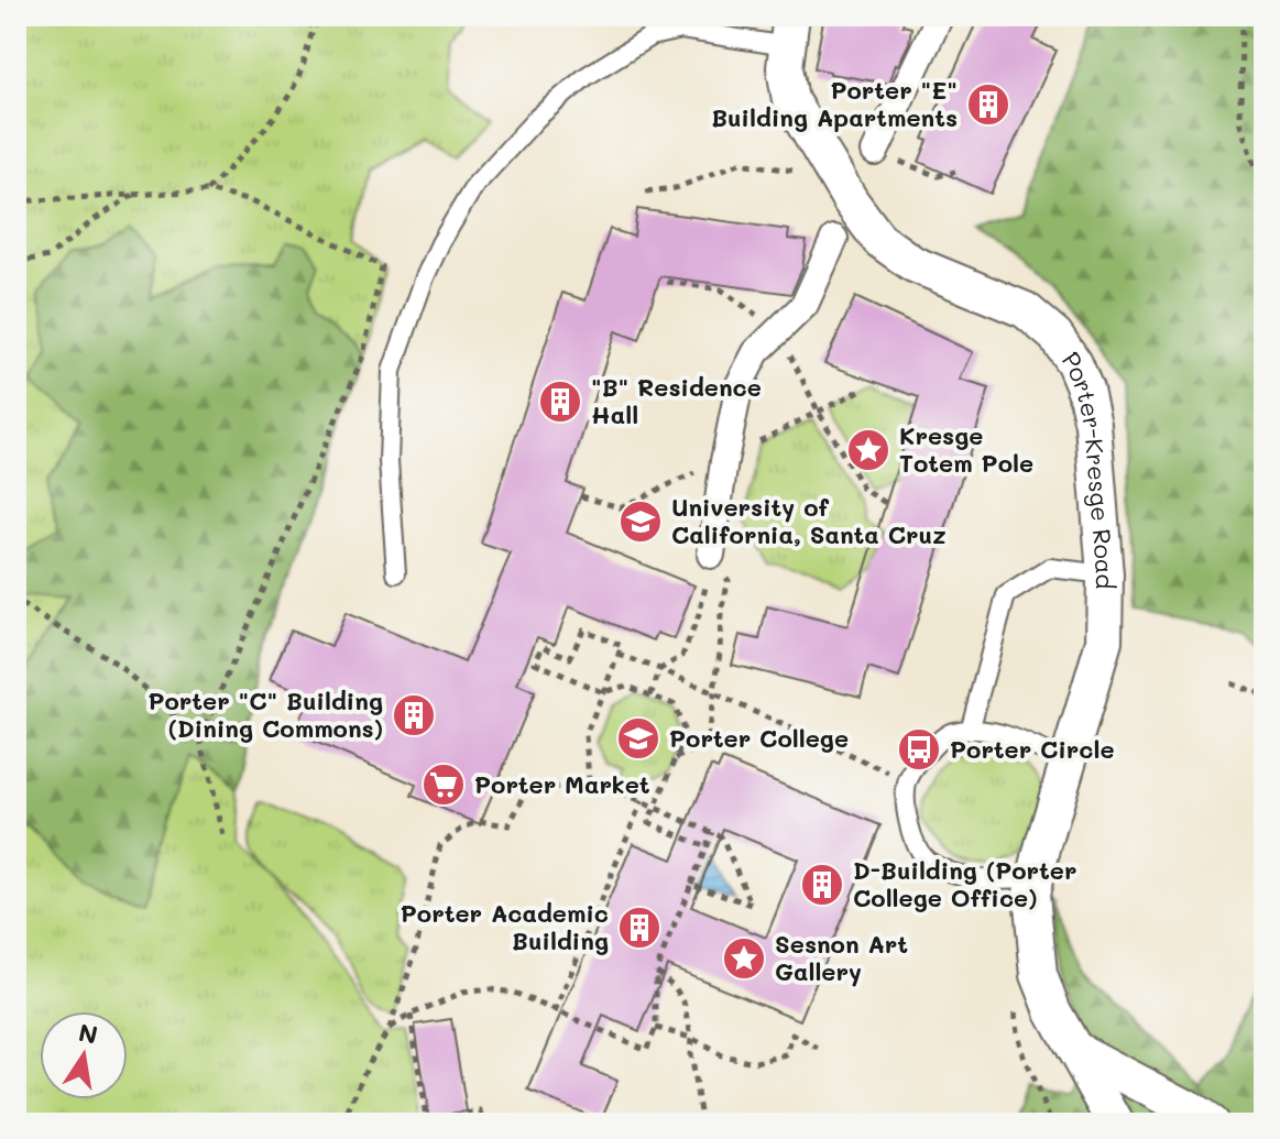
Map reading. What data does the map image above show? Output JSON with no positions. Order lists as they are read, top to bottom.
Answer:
{
  "streets": {
    "street": ["Porter-Kresge Road"]
  },
  "places": {
    "building": [
      "Porter \"E\" Building Apartments",
      "\"B\" Residence Hall",
      "Porter \"C\" Building (Dining Commons)",
      "D-Building (Porter College Office)",
      "Porter Academic Building"
    ],
    "place": ["Kresge Totem Pole", "Sesnon Art Gallery"],
    "school or university": ["University of California, Santa Cruz", "Porter College"],
    "bus stop": ["Porter Circle"],
    "supermarket": ["Porter Market"]
  },
  "north": "top"
}
